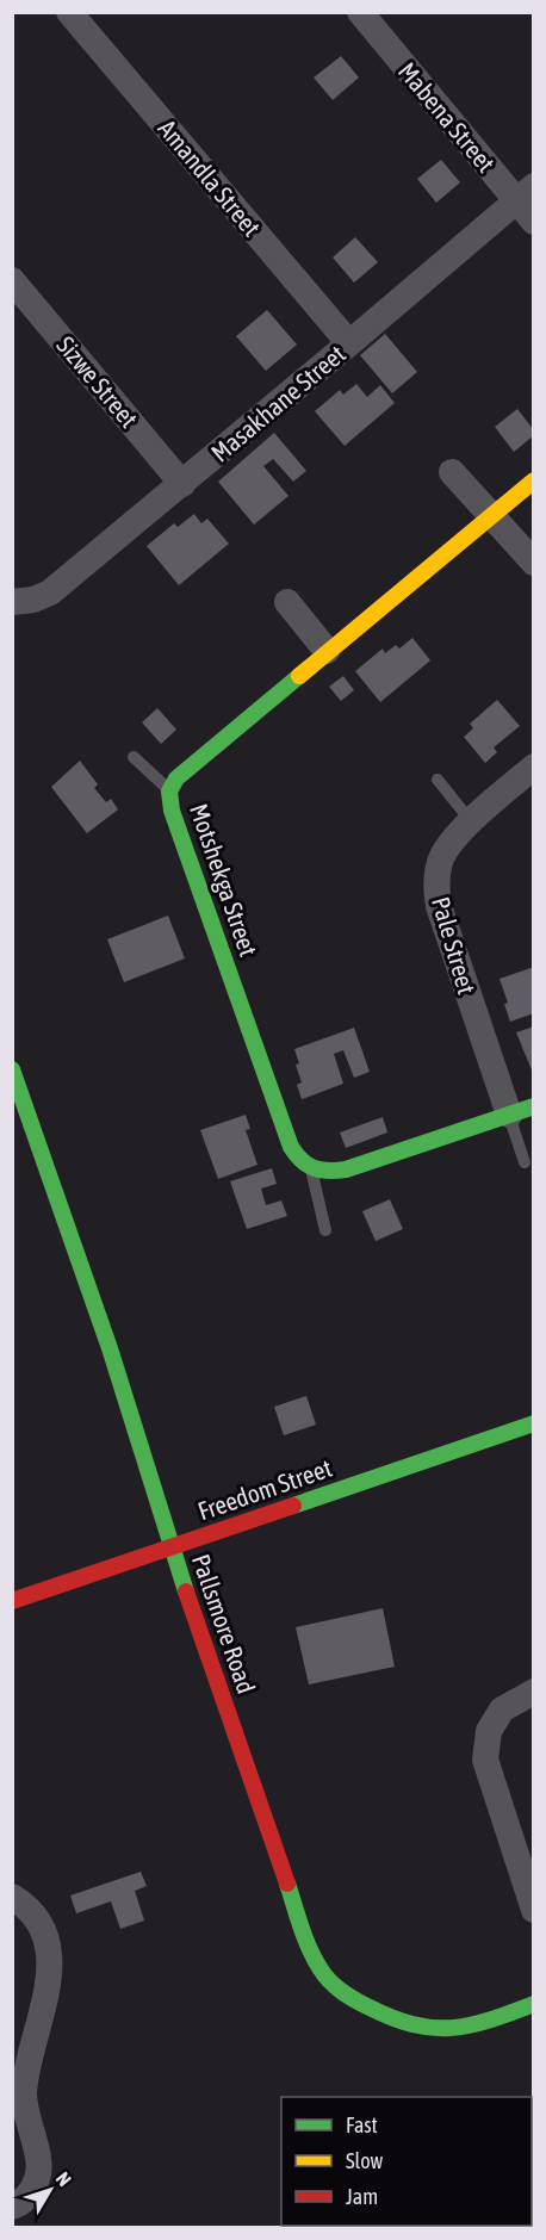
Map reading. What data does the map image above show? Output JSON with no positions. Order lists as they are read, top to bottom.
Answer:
{
  "streets": {
    "street": [
      "Mabena Street",
      "Amandla Street",
      "Sizwe Street",
      "Masakhane Street",
      "Motshekga Street",
      "Pale Street",
      "Freedom Street",
      "Pallsmore Road"
    ]
  },
  "crossings": [
    ["Mabena Street", "Masakhane Street"],
    ["Amandla Street", "Masakhane Street"],
    ["Sizwe Street", "Masakhane Street"],
    ["Freedom Street", "Pallsmore Road"]
  ],
  "legend": ["Fast", "Slow", "Jam"],
  "north": "top right"
}
